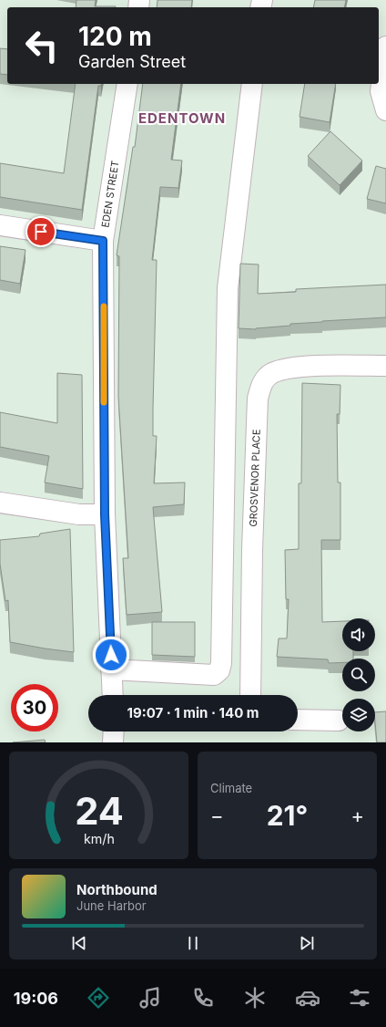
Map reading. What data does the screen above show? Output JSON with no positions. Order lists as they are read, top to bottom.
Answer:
{
  "streets": {
    "street": ["EDEN STREET", "GROSVENOR PLACE"]
  },
  "districts": ["EDENTOWN"],
  "page": {
    "turn": ["120 m", "Garden Street"],
    "limit": "30",
    "trip": "19:07 · 1 min · 140 m",
    "tile": "Climate",
    "heat": ["−", "21°", "+"],
    "song": ["Northbound", "June Harbor"],
    "tabs": "19:06",
    "gauge": ["24", "km/h"]
  }
}
